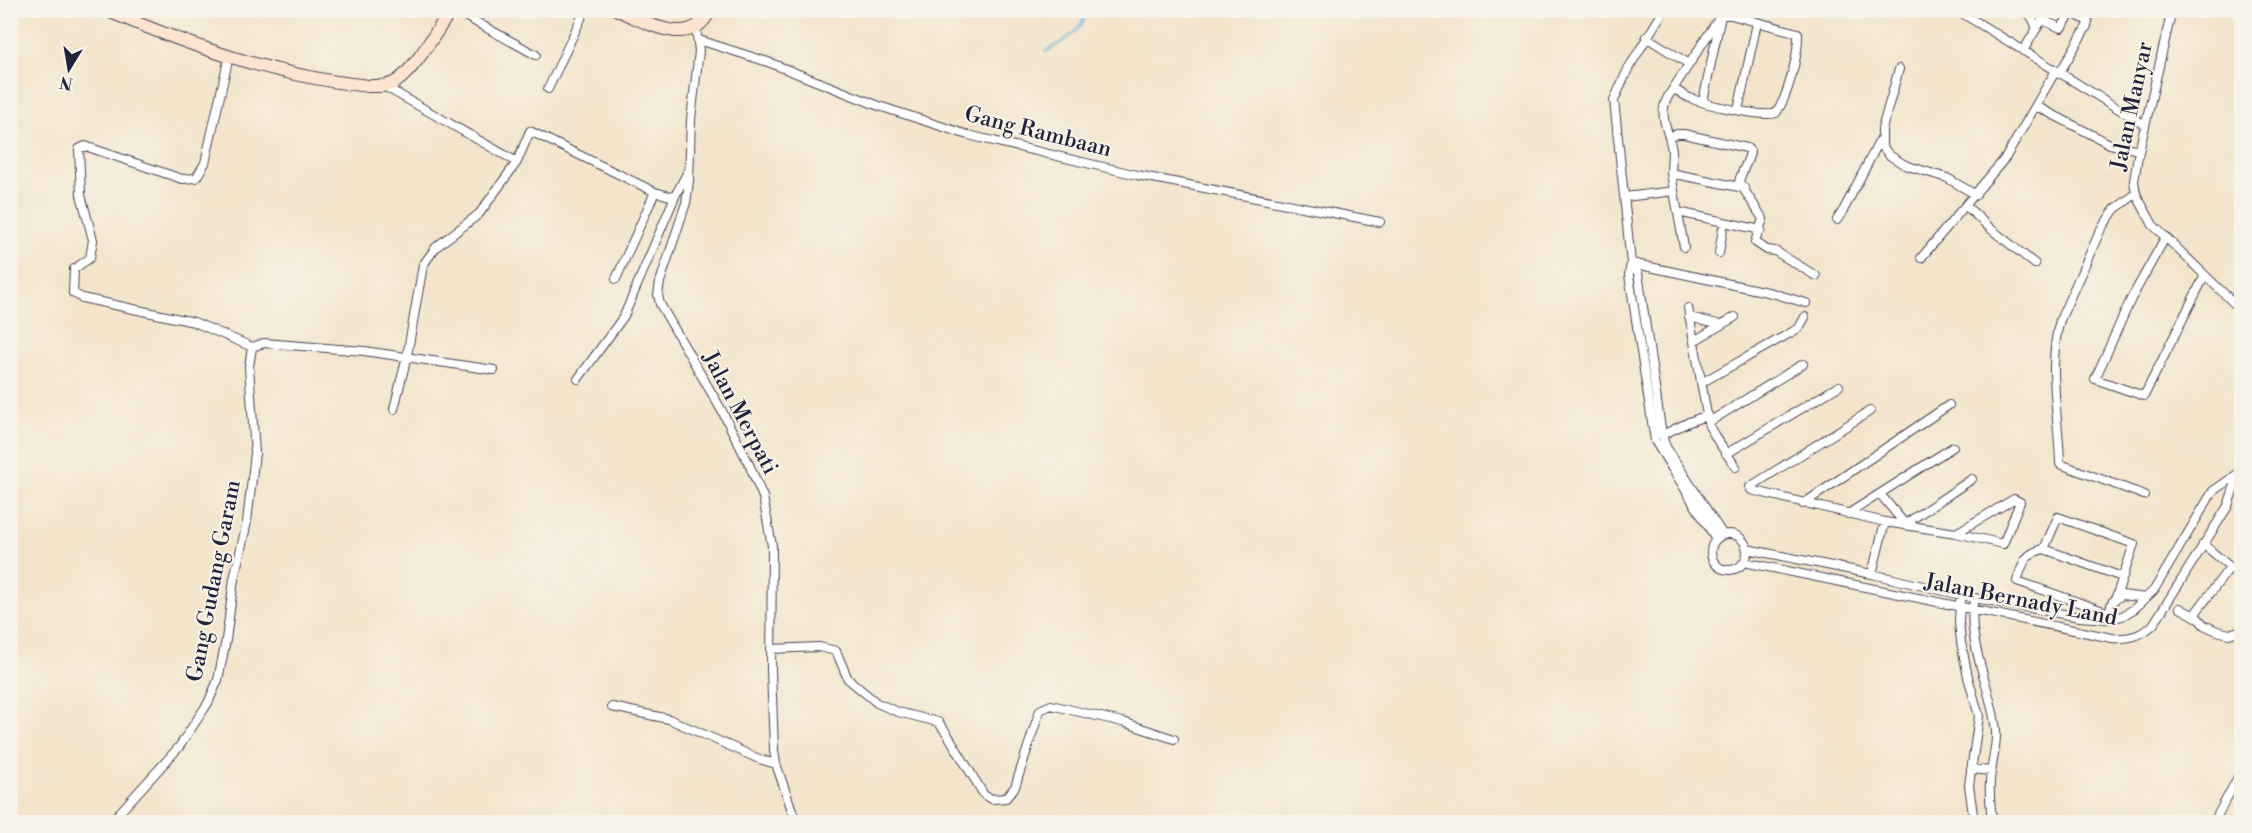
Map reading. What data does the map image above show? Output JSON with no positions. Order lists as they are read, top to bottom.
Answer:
{
  "streets": {
    "street": [
      "Jalan Manyar",
      "Gang Rambaan",
      "Jalan Merpati",
      "Gang Gudang Garam",
      "Jalan Bernady Land"
    ]
  },
  "crossings": [
    ["Gang Rambaan", "Jalan Merpati"]
  ],
  "north": "bottom"
}
